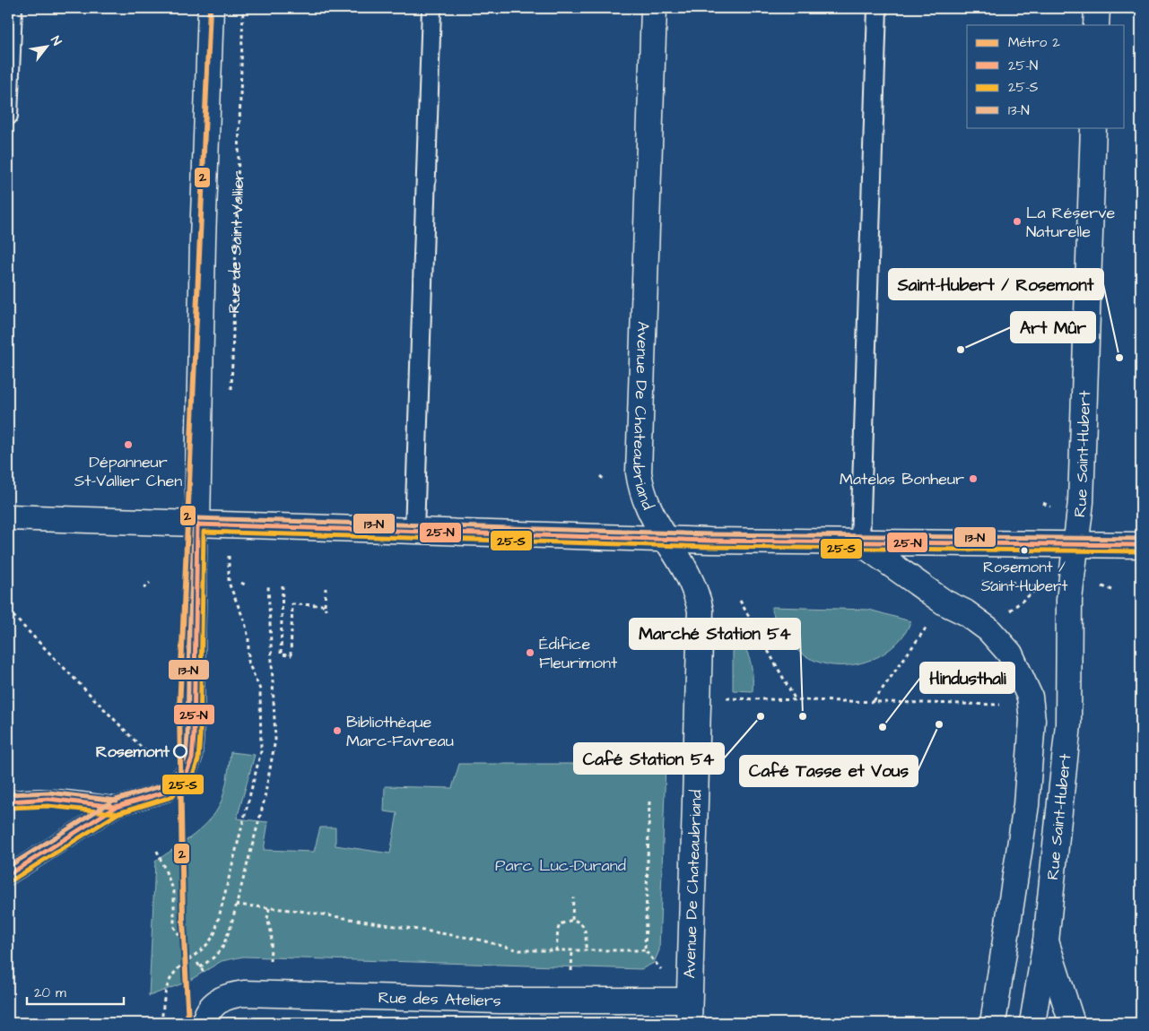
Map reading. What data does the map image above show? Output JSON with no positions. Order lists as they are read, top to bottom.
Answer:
{
  "streets": {
    "street": [
      "Rue de Saint-Vallier",
      "Avenue De Chateaubriand",
      "Rue Saint-Hubert",
      "Rue des Ateliers"
    ]
  },
  "crossings": [
    ["Avenue De Chateaubriand", "Rue des Ateliers"]
  ],
  "parks": ["Parc Luc-Durand"],
  "places": [
    "La Réserve Naturelle",
    "Art Mûr",
    "Saint-Hubert / Rosemont",
    "Dépanneur St-Vallier Chen",
    "Matelas Bonheur",
    "Rosemont / Saint-Hubert",
    "Édifice Fleurimont",
    "Café Station 54",
    "Marché Station 54",
    "Café Tasse et Vous",
    "Hindusthali",
    "Bibliothèque Marc-Favreau",
    "Rosemont"
  ],
  "lines": [
    "metro line 2",
    "transit line 13-N",
    "transit line 25-N",
    "transit line 25-S"
  ],
  "legend": [
    "Métro 2",
    "25-N",
    "25-S",
    "13-N"
  ],
  "scale_bar": "20 m",
  "north": "top right"
}
